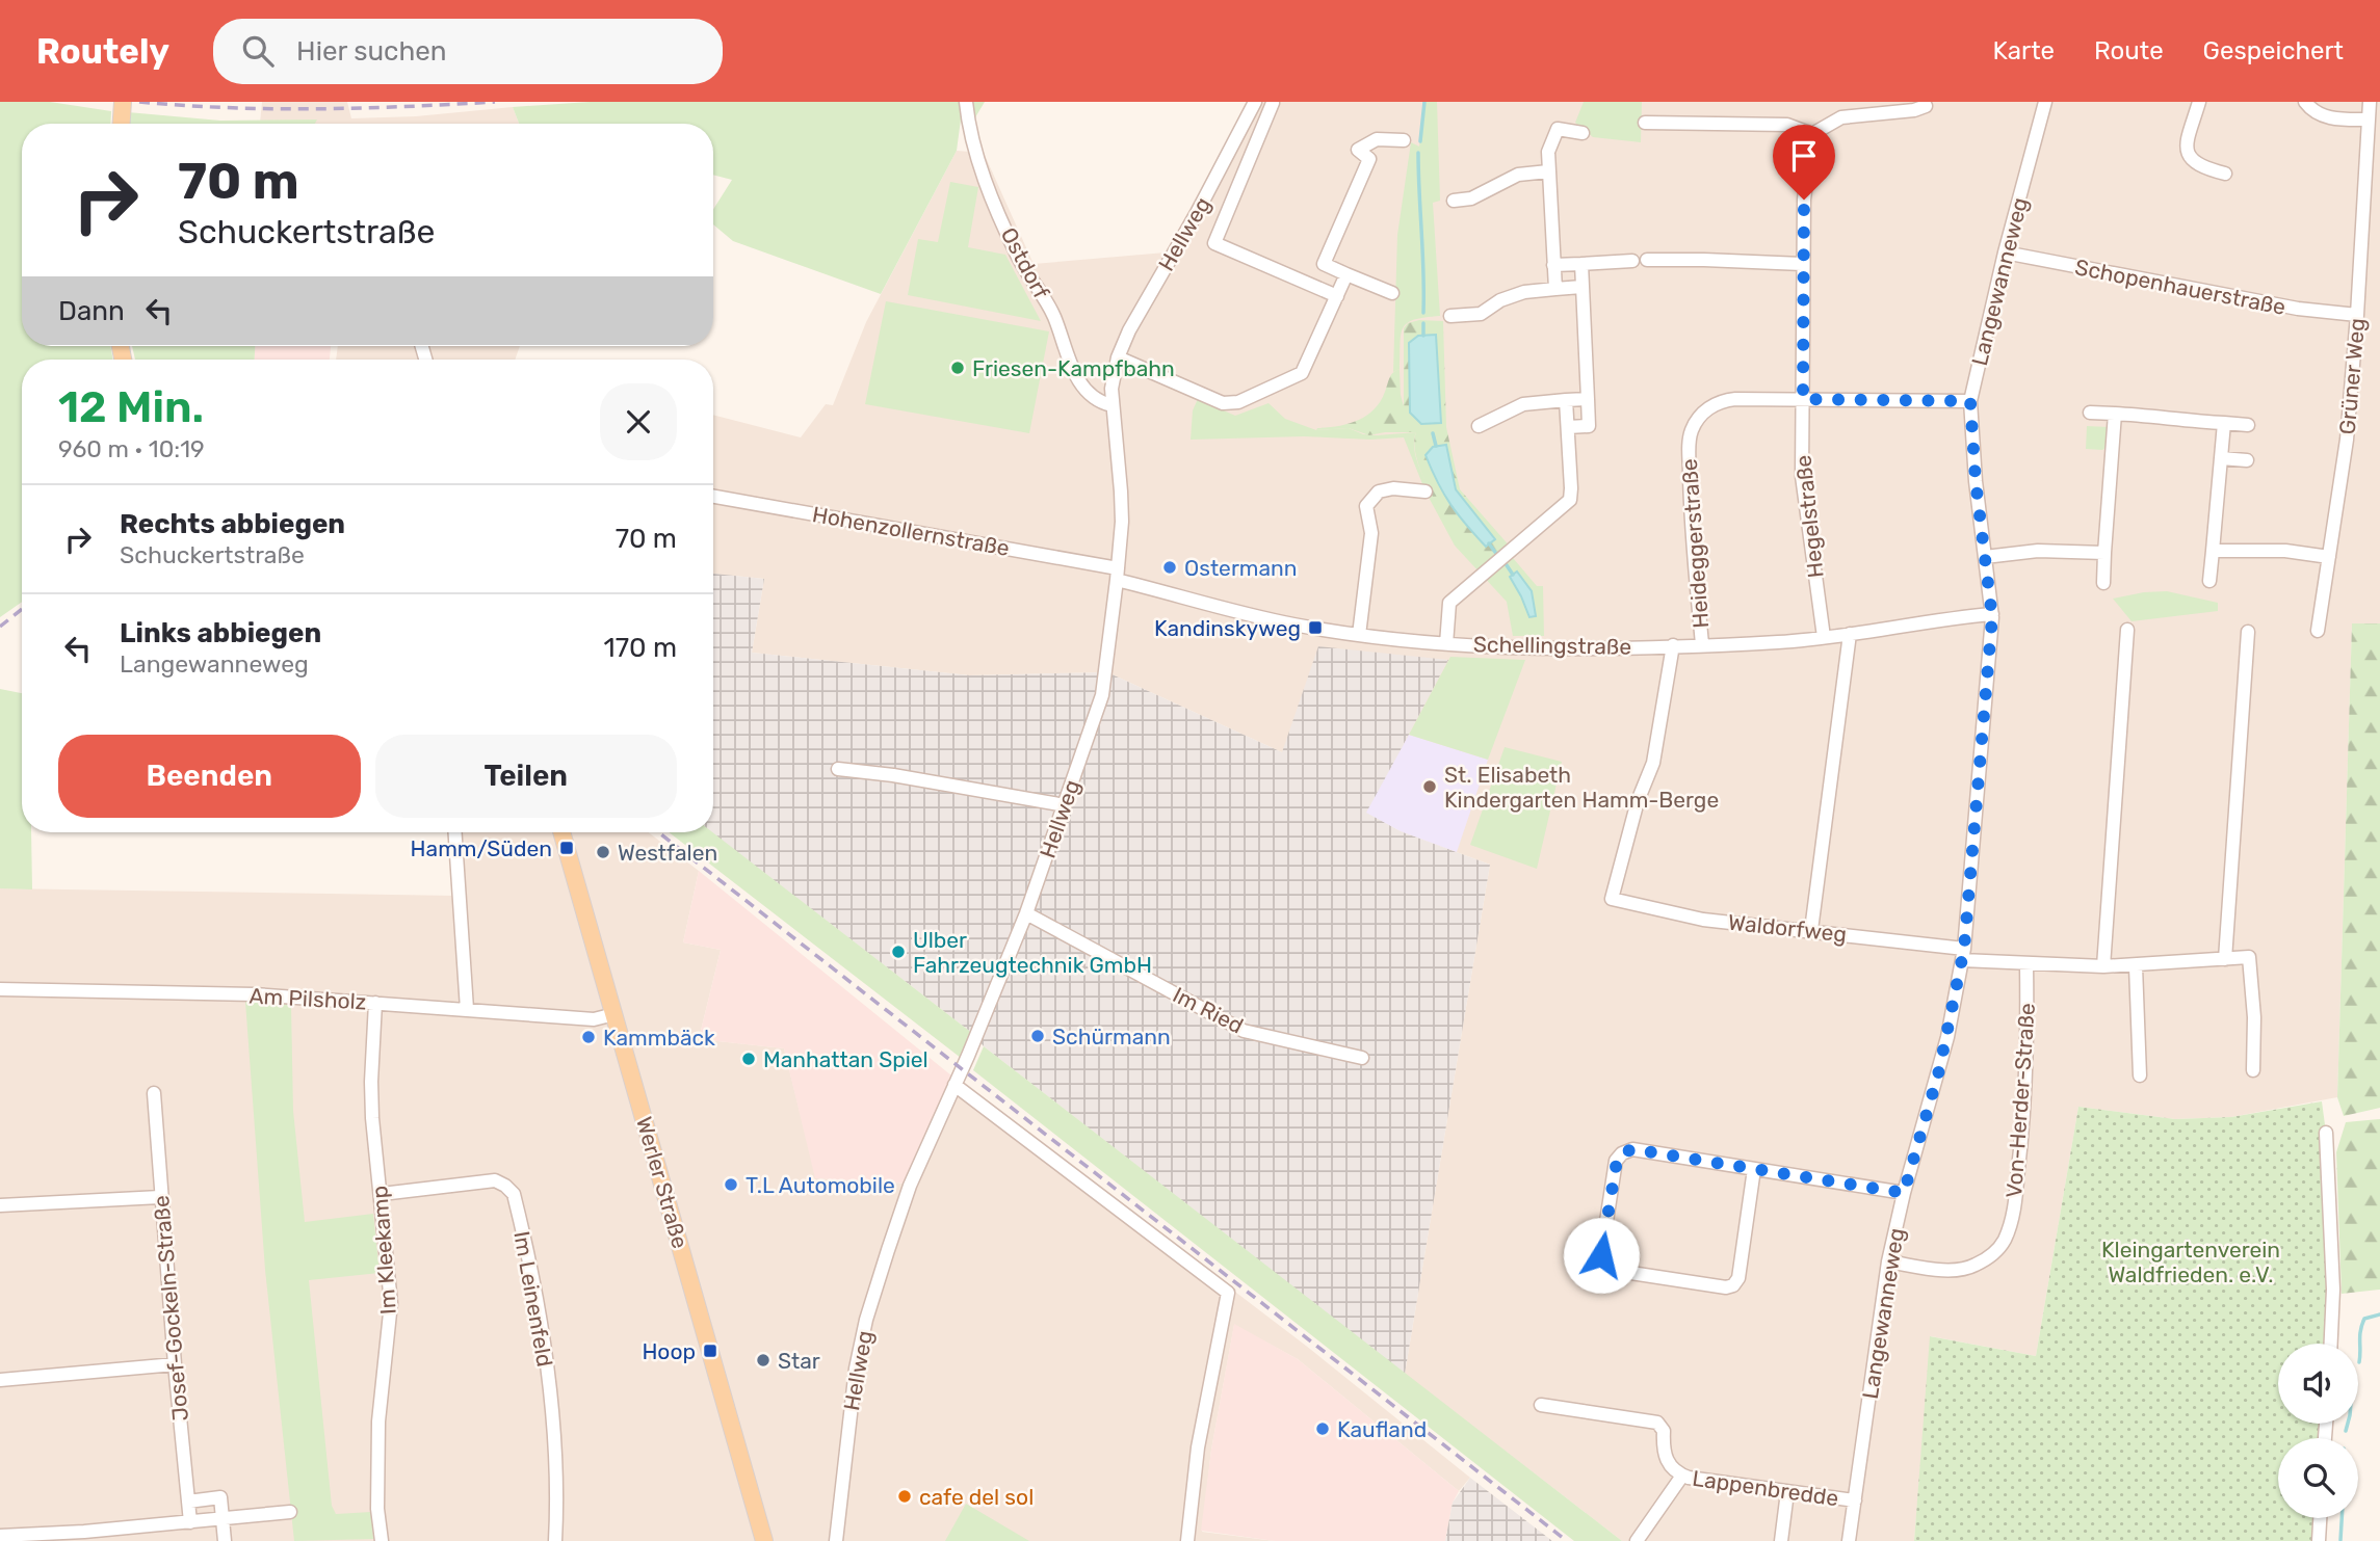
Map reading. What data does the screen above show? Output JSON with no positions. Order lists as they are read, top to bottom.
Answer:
{
  "streets": {
    "main road": ["Werler Straße"],
    "street": [
      "Hellweg",
      "Ostdorf",
      "Langewanneweg",
      "Schopenhauerstraße",
      "Grüner Weg",
      "Hegelstraße",
      "Hohenzollernstraße",
      "Heideggerstraße",
      "Schellingstraße",
      "Waldorfweg",
      "Am Pilsholz",
      "Im Ried",
      "Von-Herder-Straße",
      "Im Kleekamp",
      "Im Leinenfeld",
      "Josef-Gockeln-Straße",
      "Lappenbredde"
    ]
  },
  "crossings": [
    ["Hellweg", "Ostdorf"],
    ["Hellweg", "Hohenzollernstraße"],
    ["Hellweg", "Schellingstraße"],
    ["Hellweg", "Im Ried"],
    ["Langewanneweg", "Schopenhauerstraße"],
    ["Langewanneweg", "Heideggerstraße"],
    ["Langewanneweg", "Schellingstraße"],
    ["Langewanneweg", "Waldorfweg"],
    ["Langewanneweg", "Von-Herder-Straße"],
    ["Langewanneweg", "Lappenbredde"],
    ["Schopenhauerstraße", "Grüner Weg"],
    ["Hegelstraße", "Heideggerstraße"],
    ["Hegelstraße", "Schellingstraße"],
    ["Hohenzollernstraße", "Schellingstraße"],
    ["Heideggerstraße", "Schellingstraße"],
    ["Schellingstraße", "Waldorfweg"],
    ["Waldorfweg", "Von-Herder-Straße"],
    ["Am Pilsholz", "Werler Straße"],
    ["Am Pilsholz", "Im Kleekamp"],
    ["Im Kleekamp", "Im Leinenfeld"]
  ],
  "parks": ["Kleingartenverein Waldfrieden. e.V."],
  "places": {
    "other": [
      "Friesen-Kampfbahn",
      "Ostermann",
      "St. Elisabeth Kindergarten Hamm-Berge",
      "Westfalen",
      "Ulber Fahrzeugtechnik GmbH",
      "Schürmann",
      "Kammbäck",
      "Manhattan Spiel",
      "T.L Automobile",
      "Star",
      "Kaufland",
      "cafe del sol"
    ],
    "transit": ["Kandinskyweg", "Hamm/Süden", "Hoop"]
  },
  "page": {
    "header": "Routely",
    "search": "Hier suchen",
    "nav": ["Karte", "Route", "Gespeichert"],
    "turn": ["70 m", "Schuckertstraße"],
    "then": "Dann",
    "heading": ["12 Min.", "960 m · 10:19"],
    "list": [
      {
        "name": "Rechts abbiegen",
        "note": "Schuckertstraße",
        "value": "70 m"
      },
      {
        "name": "Links abbiegen",
        "note": "Langewanneweg",
        "value": "170 m"
      }
    ],
    "buttons": ["Beenden", "Teilen"]
  }
}
